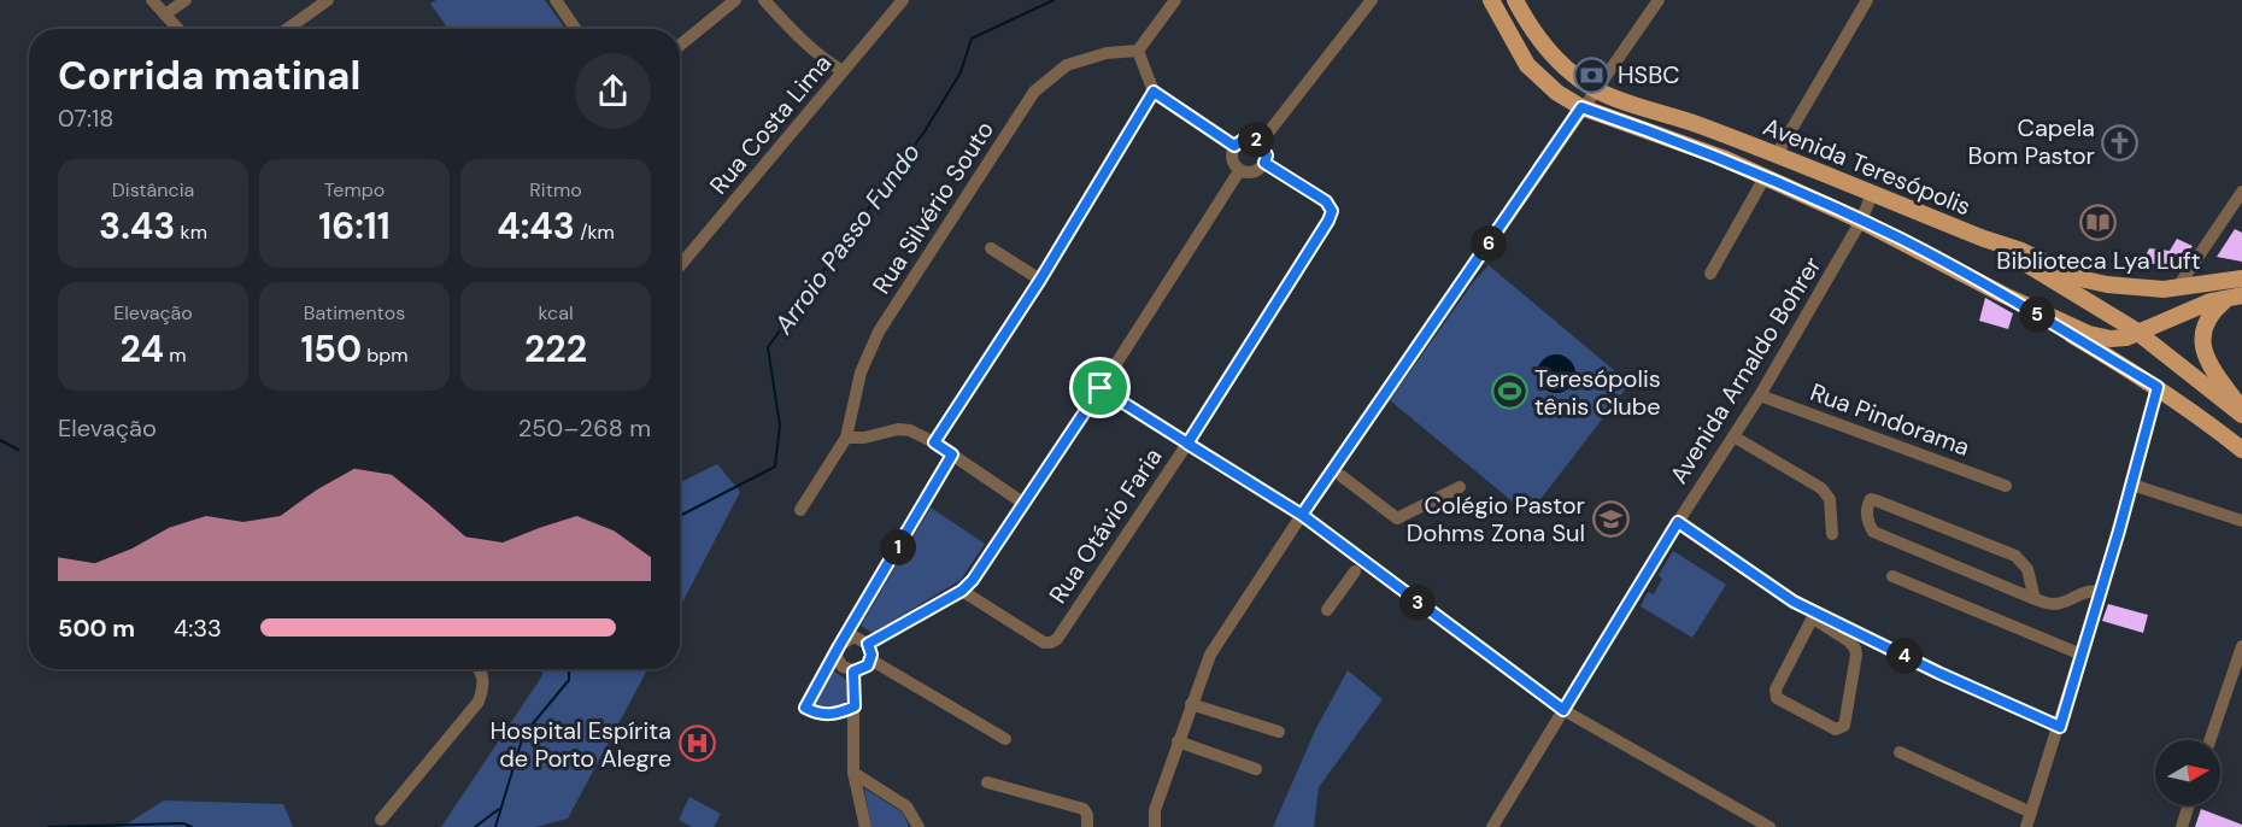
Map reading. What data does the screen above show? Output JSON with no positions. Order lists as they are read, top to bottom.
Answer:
{
  "streets": {
    "main road": ["Avenida Teresópolis"],
    "street": [
      "Rua Costa Lima",
      "Rua Silvério Souto",
      "Avenida Arnaldo Bohrer",
      "Rua Pindorama",
      "Rua Otávio Faria"
    ]
  },
  "crossings": [
    ["Avenida Teresópolis", "Avenida Arnaldo Bohrer"],
    ["Avenida Arnaldo Bohrer", "Rua Pindorama"]
  ],
  "water": ["Arroio Passo Fundo"],
  "places": {
    "bank": ["HSBC"],
    "church": ["Capela Bom Pastor"],
    "library": ["Biblioteca Lya Luft"],
    "sports": ["Teresópolis tênis Clube"],
    "school or university": ["Colégio Pastor Dohms Zona Sul"],
    "hospital": ["Hospital Espírita de Porto Alegre"]
  },
  "north": "right",
  "page": {
    "heading": ["Corrida matinal", "07:18"],
    "pins": [
      "2",
      "6",
      "5",
      "1",
      "3",
      "4"
    ],
    "stats": [
      ["Distância", "3.43 km"],
      ["Tempo", "16:11"],
      ["Ritmo", "4:43 /km"],
      ["Elevação", "24 m"],
      ["Batimentos", "150 bpm"],
      ["kcal", "222"]
    ],
    "chart": ["Elevação", "250–268 m"],
    "list": [
      {
        "name": "500 m",
        "note": "4:33"
      }
    ]
  }
}
